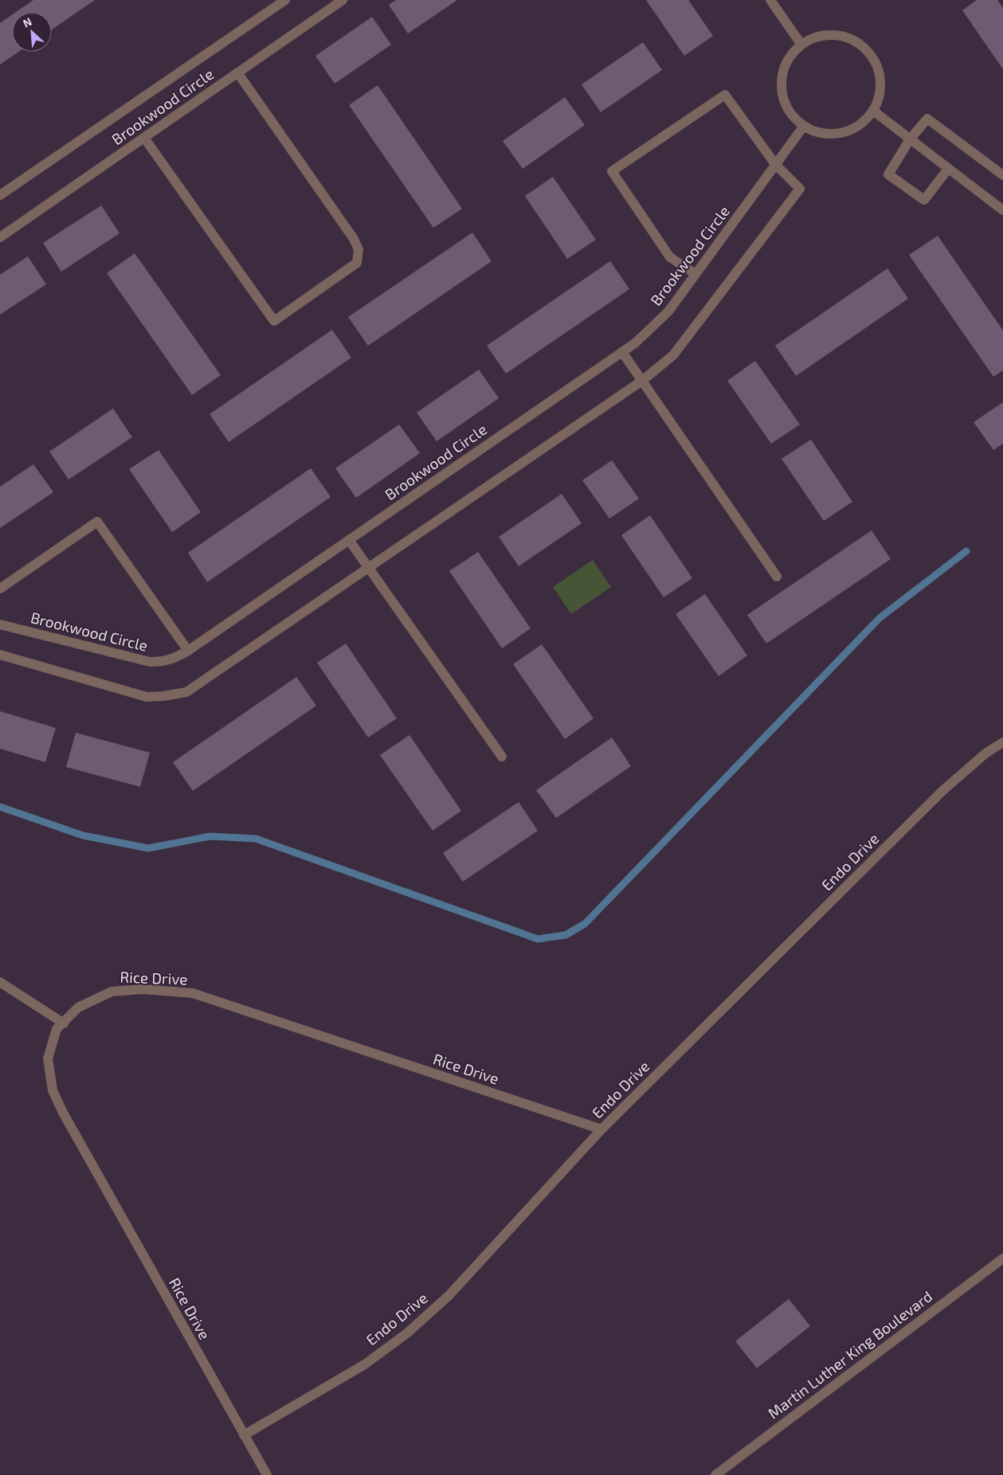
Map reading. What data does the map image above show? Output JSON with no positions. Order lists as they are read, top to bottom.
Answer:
{
  "streets": {
    "street": [
      "Brookwood Circle",
      "Endo Drive",
      "Rice Drive",
      "Martin Luther King Boulevard"
    ]
  },
  "crossings": [
    ["Endo Drive", "Rice Drive"]
  ],
  "north": "top left"
}
